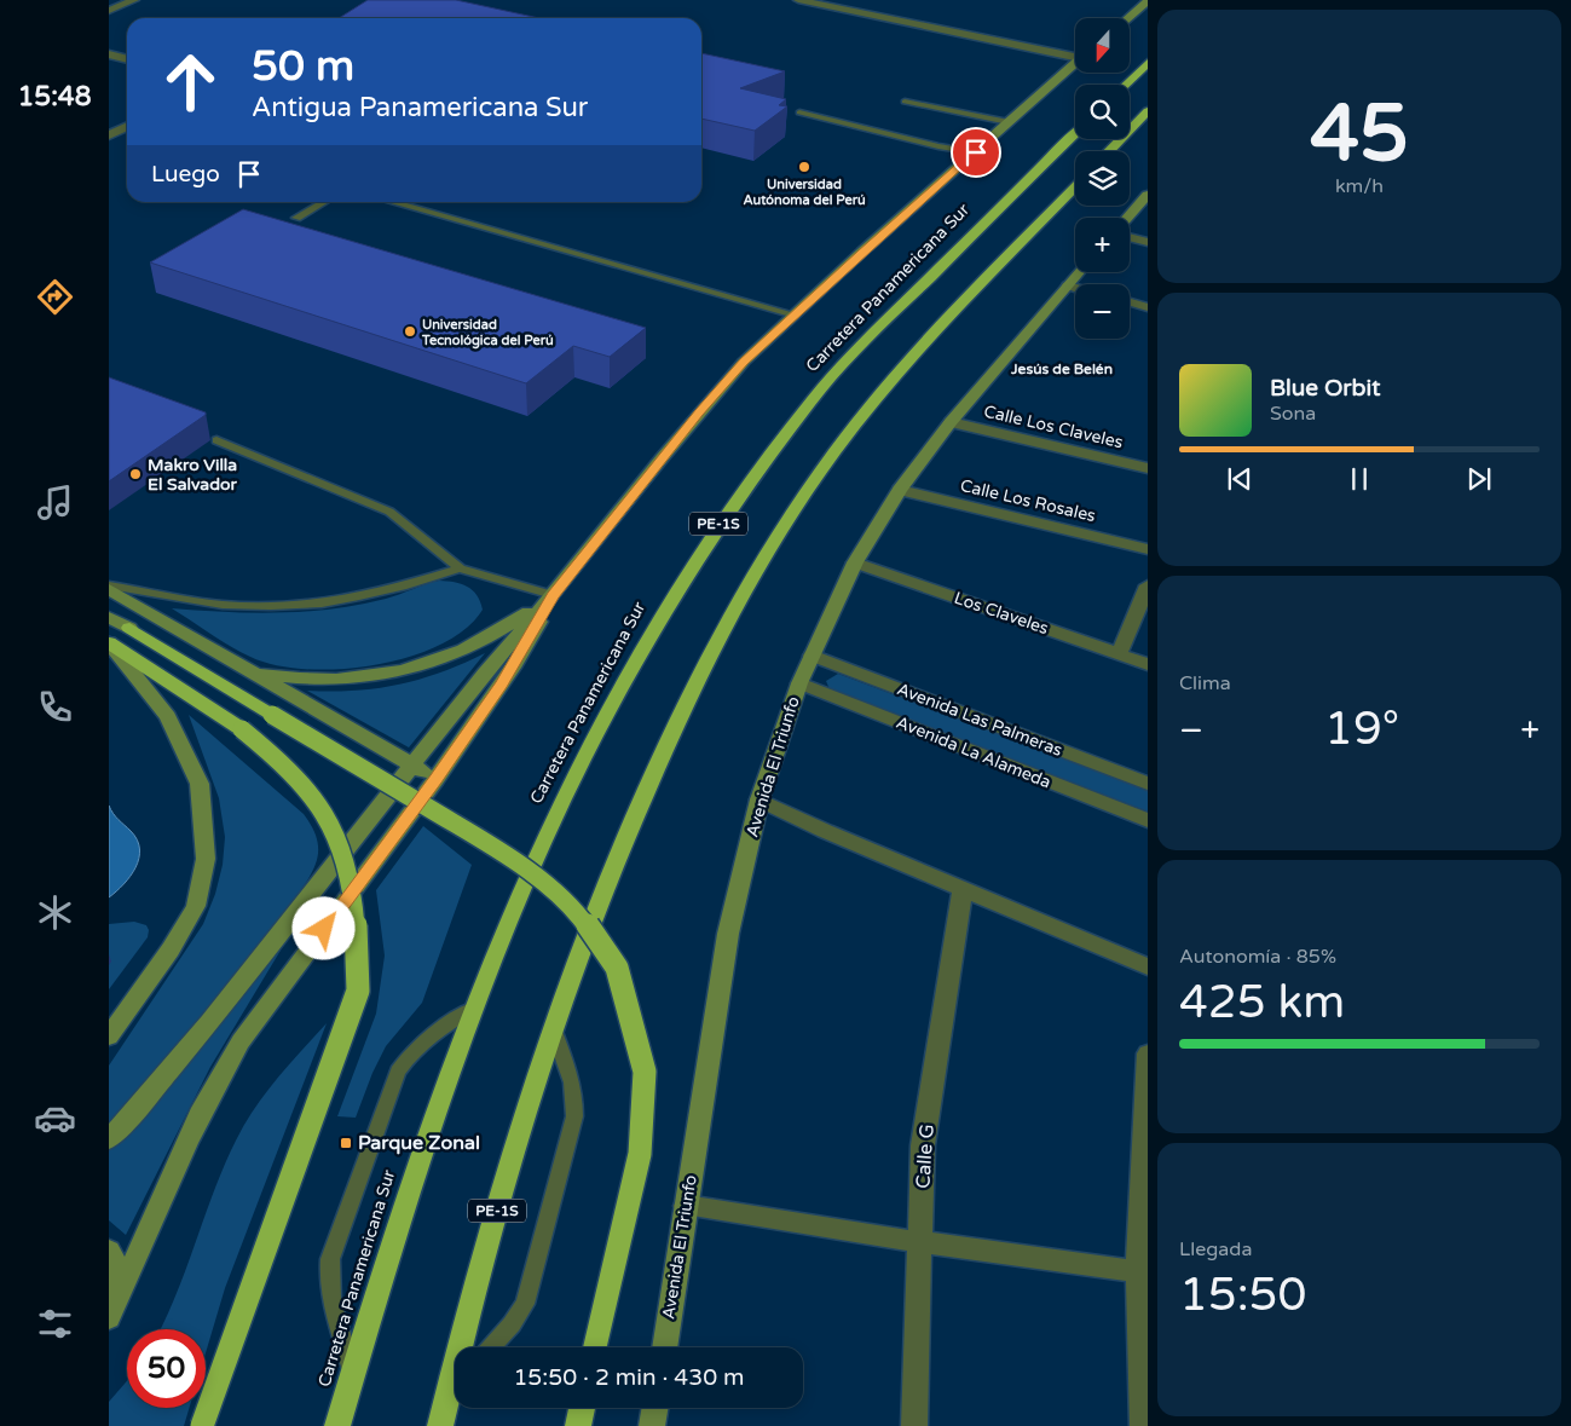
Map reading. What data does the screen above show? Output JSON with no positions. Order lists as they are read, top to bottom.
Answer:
{
  "streets": {
    "highway": ["Carretera Panamericana Sur", "PE-1S"],
    "main road": ["Avenida El Triunfo"],
    "street": [
      "Calle Los Claveles",
      "Calle Los Rosales",
      "Los Claveles",
      "Avenida Las Palmeras",
      "Avenida La Alameda",
      "Calle G"
    ]
  },
  "crossings": [
    ["Calle Los Claveles", "Avenida El Triunfo"],
    ["Calle Los Rosales", "Avenida El Triunfo"],
    ["Los Claveles", "Avenida El Triunfo"],
    ["Avenida Las Palmeras", "Avenida El Triunfo"],
    ["Avenida La Alameda", "Avenida El Triunfo"]
  ],
  "districts": ["Jesús de Belén"],
  "places": {
    "other": ["Universidad Autónoma del Perú", "Universidad Tecnológica del Perú", "Makro Villa El Salvador"],
    "transit": ["Parque Zonal"]
  },
  "north": "bottom",
  "page": {
    "tabs": "15:48",
    "tile": [
      ["45", "km/h"],
      "Clima",
      ["Autonomía · 85%", "425 km"],
      ["Llegada", "15:50"]
    ],
    "map_buttons": ["+", "−"],
    "turn": ["50 m", "Antigua Panamericana Sur"],
    "then": "Luego",
    "song": ["Blue Orbit", "Sona"],
    "heat": ["−", "19°", "+"],
    "limit": "50",
    "trip": "15:50 · 2 min · 430 m"
  }
}
